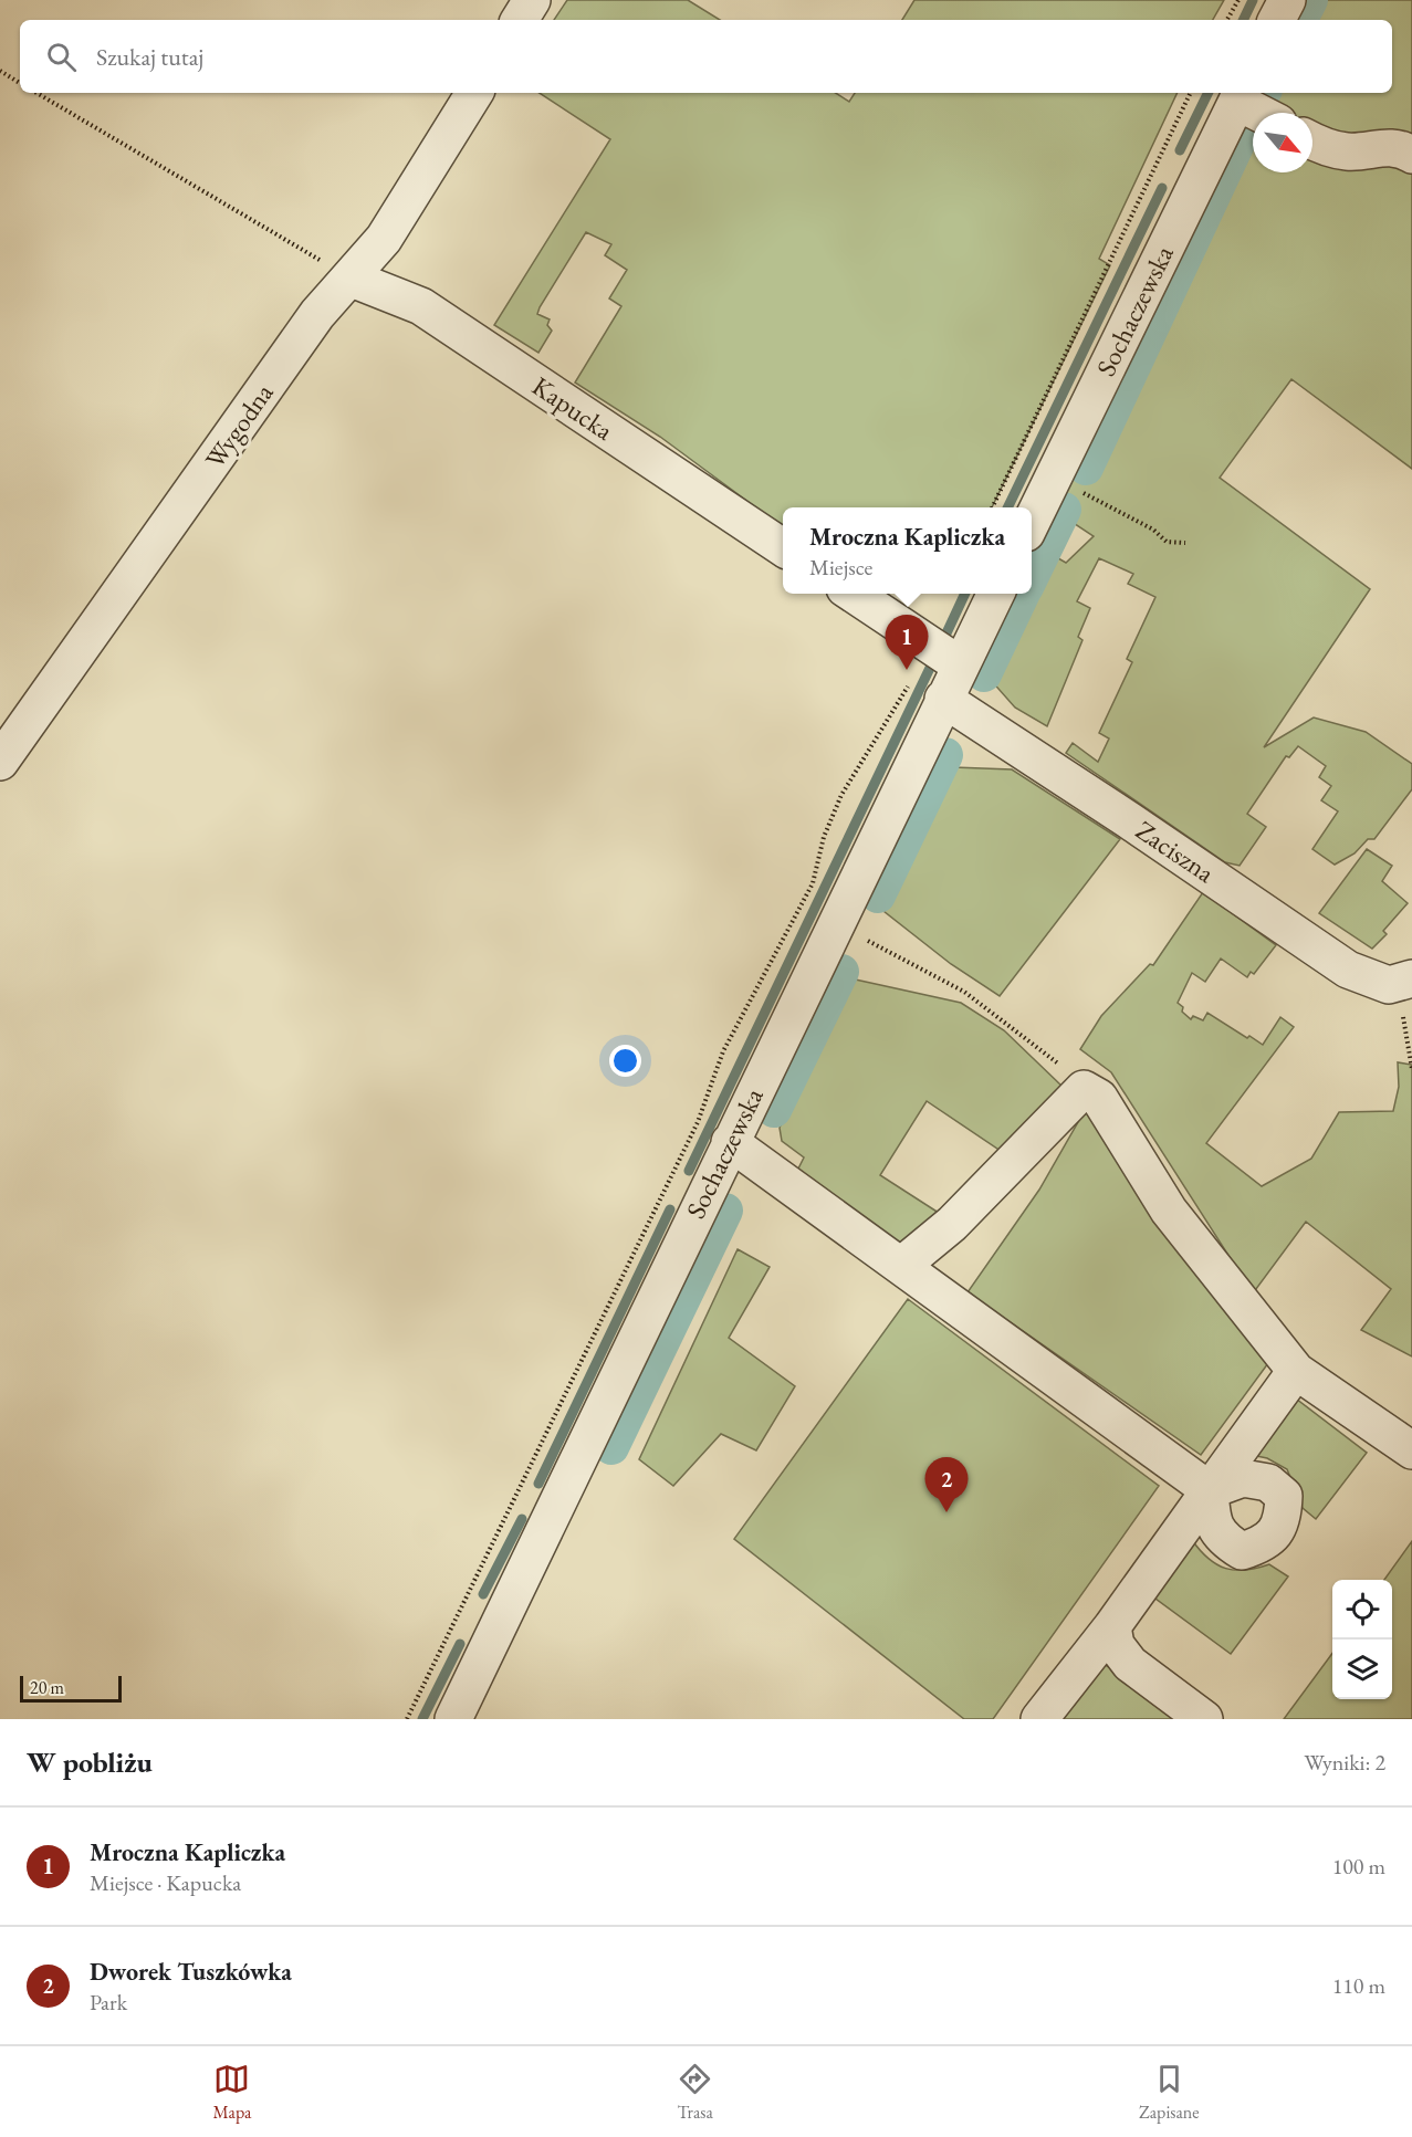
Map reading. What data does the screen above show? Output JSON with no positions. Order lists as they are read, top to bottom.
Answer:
{
  "streets": {
    "street": [
      "Sochaczewska",
      "Kapucka",
      "Wygodna",
      "Zaciszna"
    ]
  },
  "crossings": [
    ["Sochaczewska", "Zaciszna"],
    ["Kapucka", "Wygodna"]
  ],
  "scale_bar": "20 m",
  "north": "bottom right",
  "page": {
    "search": "Szukaj tutaj",
    "popup": ["Mroczna Kapliczka", "Miejsce"],
    "pins": ["1", "2"],
    "scale": "20 m",
    "heading": ["W pobliżu", "Wyniki: 2"],
    "list": [
      {
        "mark": "1",
        "name": "Mroczna Kapliczka",
        "note": "Miejsce · Kapucka",
        "value": "100 m"
      },
      {
        "mark": "2",
        "name": "Dworek Tuszkówka",
        "note": "Park",
        "value": "110 m"
      }
    ],
    "nav": ["Mapa", "Trasa", "Zapisane"]
  }
}
